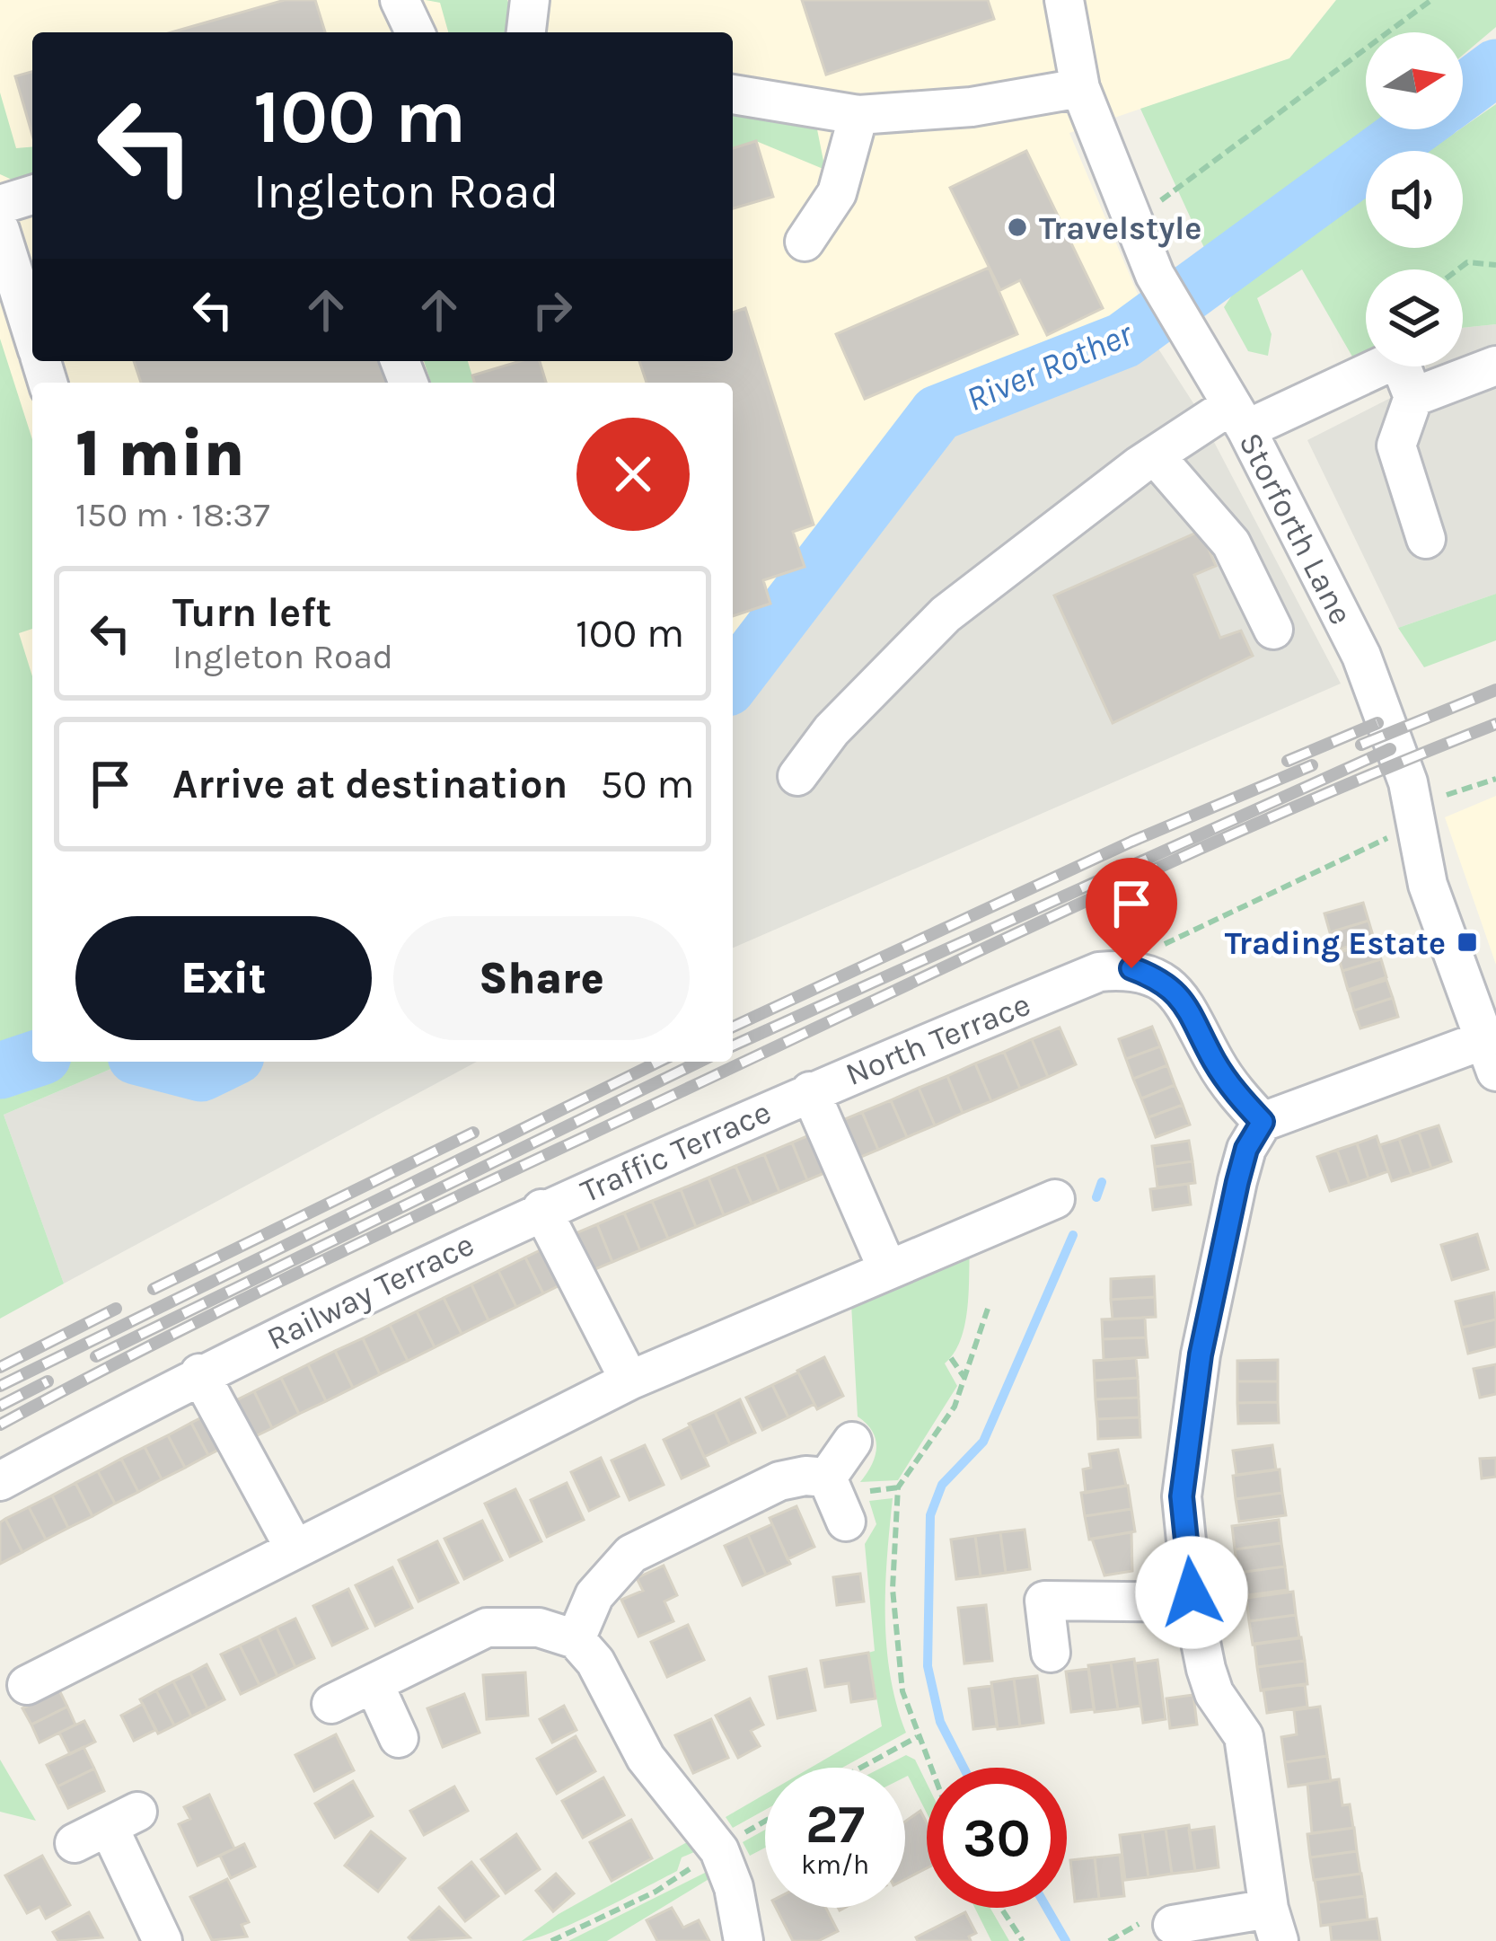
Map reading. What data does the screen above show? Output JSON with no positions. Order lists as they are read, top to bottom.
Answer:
{
  "streets": {
    "street": [
      "Storforth Lane",
      "North Terrace",
      "Traffic Terrace",
      "Railway Terrace"
    ]
  },
  "crossings": [
    ["North Terrace", "Traffic Terrace"],
    ["Traffic Terrace", "Railway Terrace"]
  ],
  "water": ["River Rother"],
  "places": {
    "other": ["Travelstyle"],
    "transit": ["Trading Estate"]
  },
  "north": "right",
  "page": {
    "turn": ["100 m", "Ingleton Road"],
    "heading": ["1 min", "150 m · 18:37"],
    "list": [
      {
        "name": "Turn left",
        "note": "Ingleton Road",
        "value": "100 m"
      },
      {
        "name": "Arrive at destination",
        "value": "50 m"
      }
    ],
    "buttons": ["Exit", "Share"],
    "speed": "27 km/h",
    "limit": "30"
  }
}
